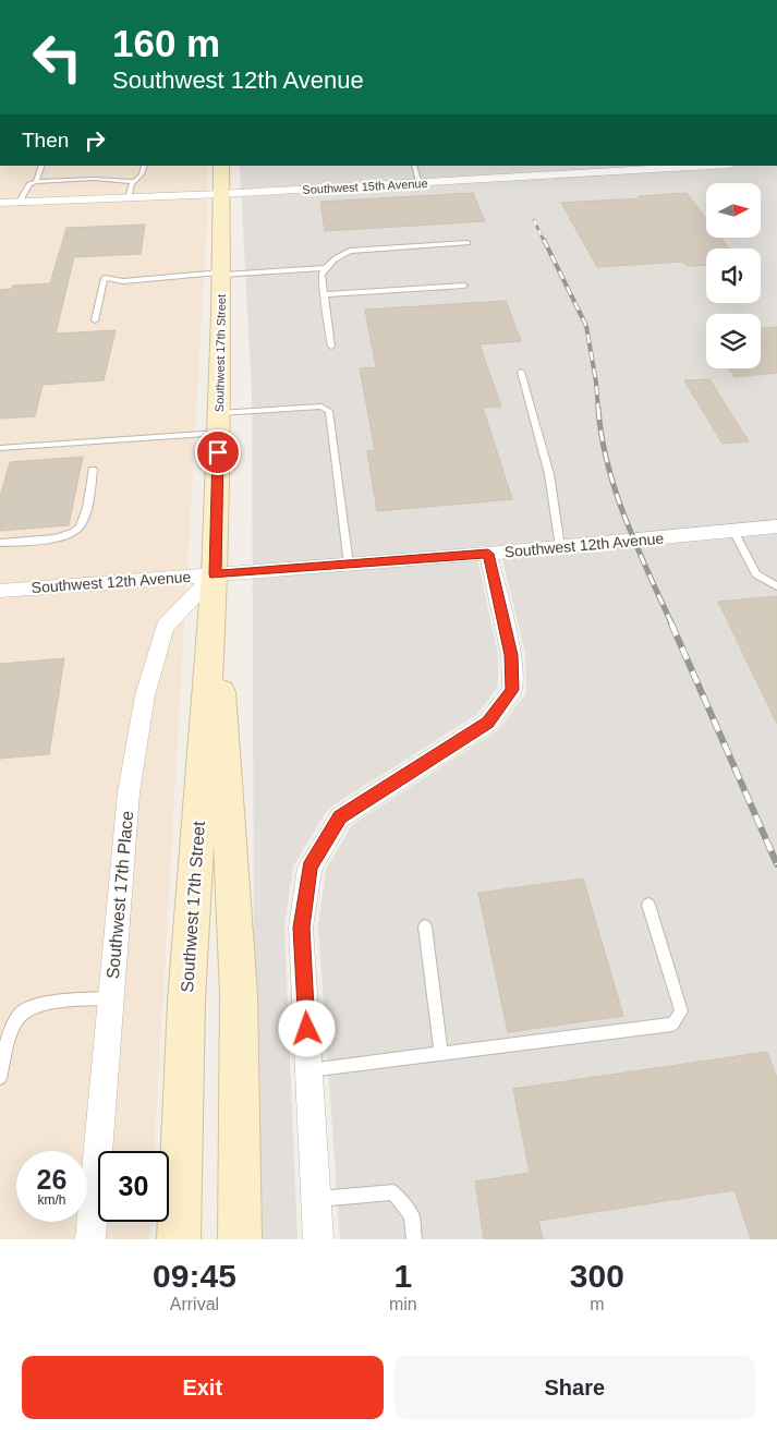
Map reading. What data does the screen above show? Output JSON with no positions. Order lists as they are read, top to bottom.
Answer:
{
  "streets": {
    "main road": ["Southwest 17th Street"],
    "street": ["Southwest 15th Avenue", "Southwest 12th Avenue", "Southwest 17th Place"]
  },
  "crossings": [
    ["Southwest 15th Avenue", "Southwest 17th Street"],
    ["Southwest 17th Street", "Southwest 12th Avenue"],
    ["Southwest 17th Street", "Southwest 17th Place"],
    ["Southwest 12th Avenue", "Southwest 17th Place"]
  ],
  "north": "right",
  "page": {
    "turn": ["160 m", "Southwest 12th Avenue"],
    "then": "Then",
    "speed": "26 km/h",
    "limit": "30",
    "eta": [
      "09:45",
      "Arrival",
      "1",
      "min",
      "300",
      "m"
    ],
    "buttons": ["Exit", "Share"]
  }
}
